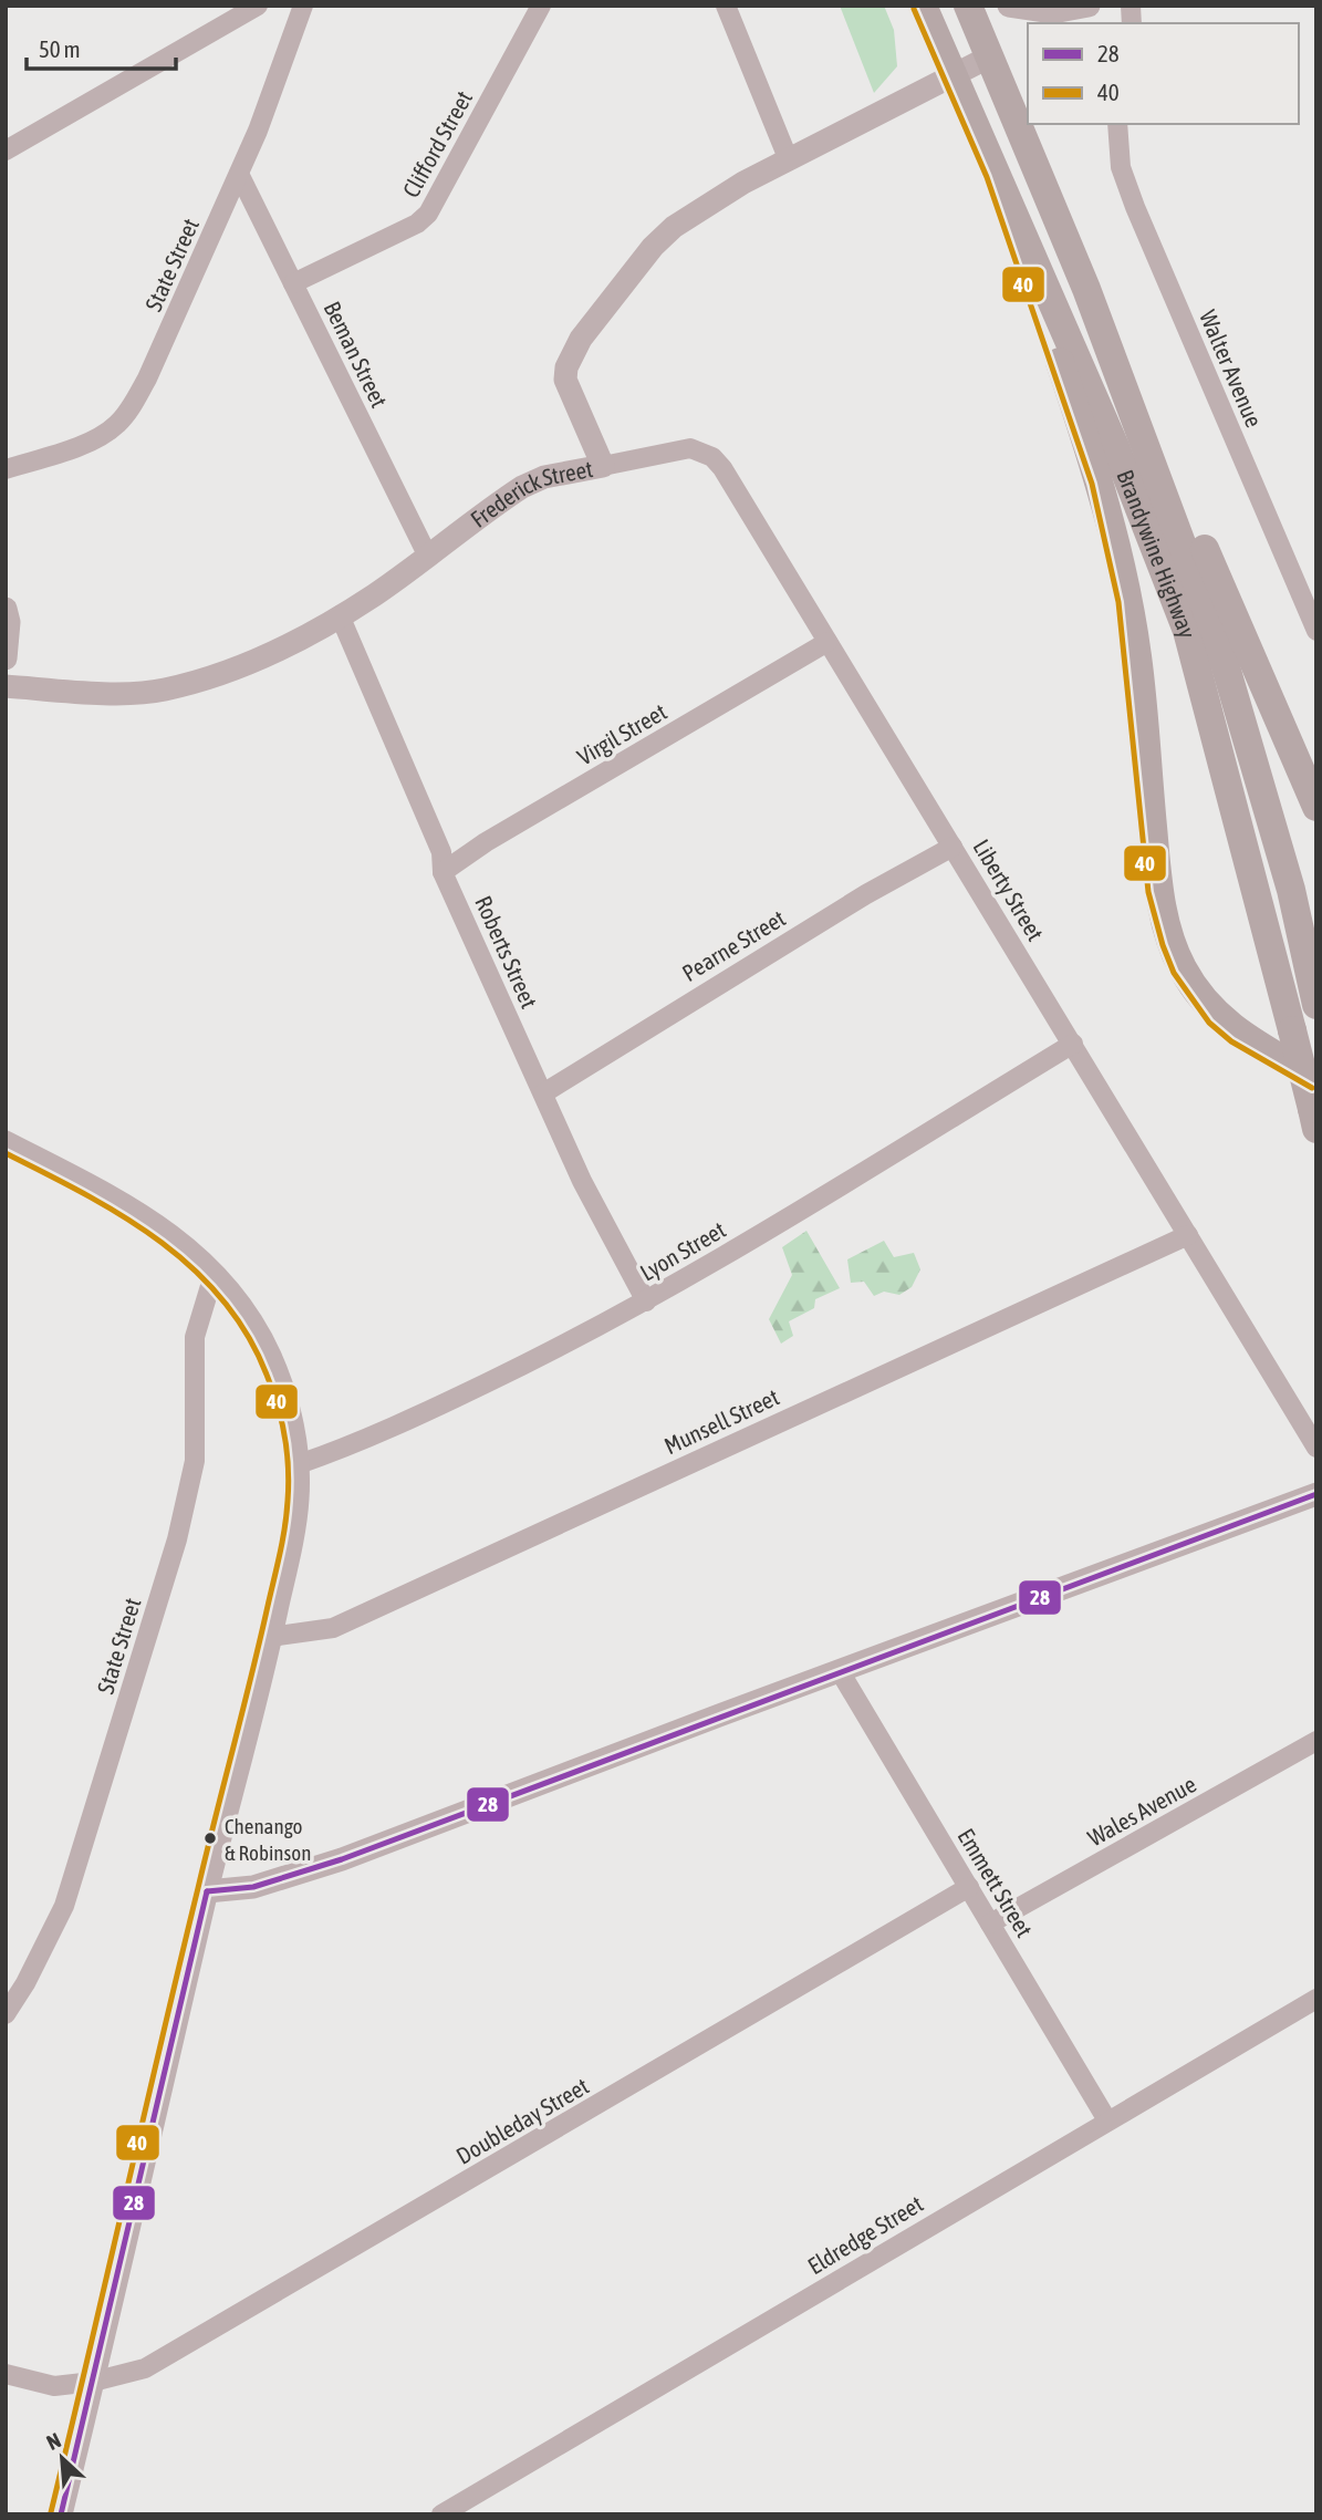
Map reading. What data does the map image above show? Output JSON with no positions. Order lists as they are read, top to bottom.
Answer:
{
  "streets": {
    "main road": ["Brandywine Highway"],
    "street": [
      "Clifford Street",
      "State Street",
      "Beman Street",
      "Walter Avenue",
      "Frederick Street",
      "Virgil Street",
      "Liberty Street",
      "Pearne Street",
      "Roberts Street",
      "Lyon Street",
      "Munsell Street",
      "Wales Avenue",
      "Emmett Street",
      "Doubleday Street",
      "Eldredge Street"
    ]
  },
  "crossings": [
    ["Clifford Street", "Beman Street"],
    ["State Street", "Beman Street"],
    ["Beman Street", "Frederick Street"],
    ["Frederick Street", "Brandywine Highway"],
    ["Frederick Street", "Liberty Street"],
    ["Frederick Street", "Roberts Street"],
    ["Virgil Street", "Liberty Street"],
    ["Virgil Street", "Roberts Street"],
    ["Liberty Street", "Pearne Street"],
    ["Liberty Street", "Lyon Street"],
    ["Liberty Street", "Munsell Street"],
    ["Pearne Street", "Roberts Street"],
    ["Roberts Street", "Lyon Street"],
    ["Wales Avenue", "Emmett Street"],
    ["Emmett Street", "Doubleday Street"],
    ["Emmett Street", "Eldredge Street"]
  ],
  "places": ["Chenango & Robinson"],
  "lines": ["transit line 40", "transit line 28"],
  "legend": ["28", "40"],
  "scale_bar": "50 m",
  "north": "top left"
}
